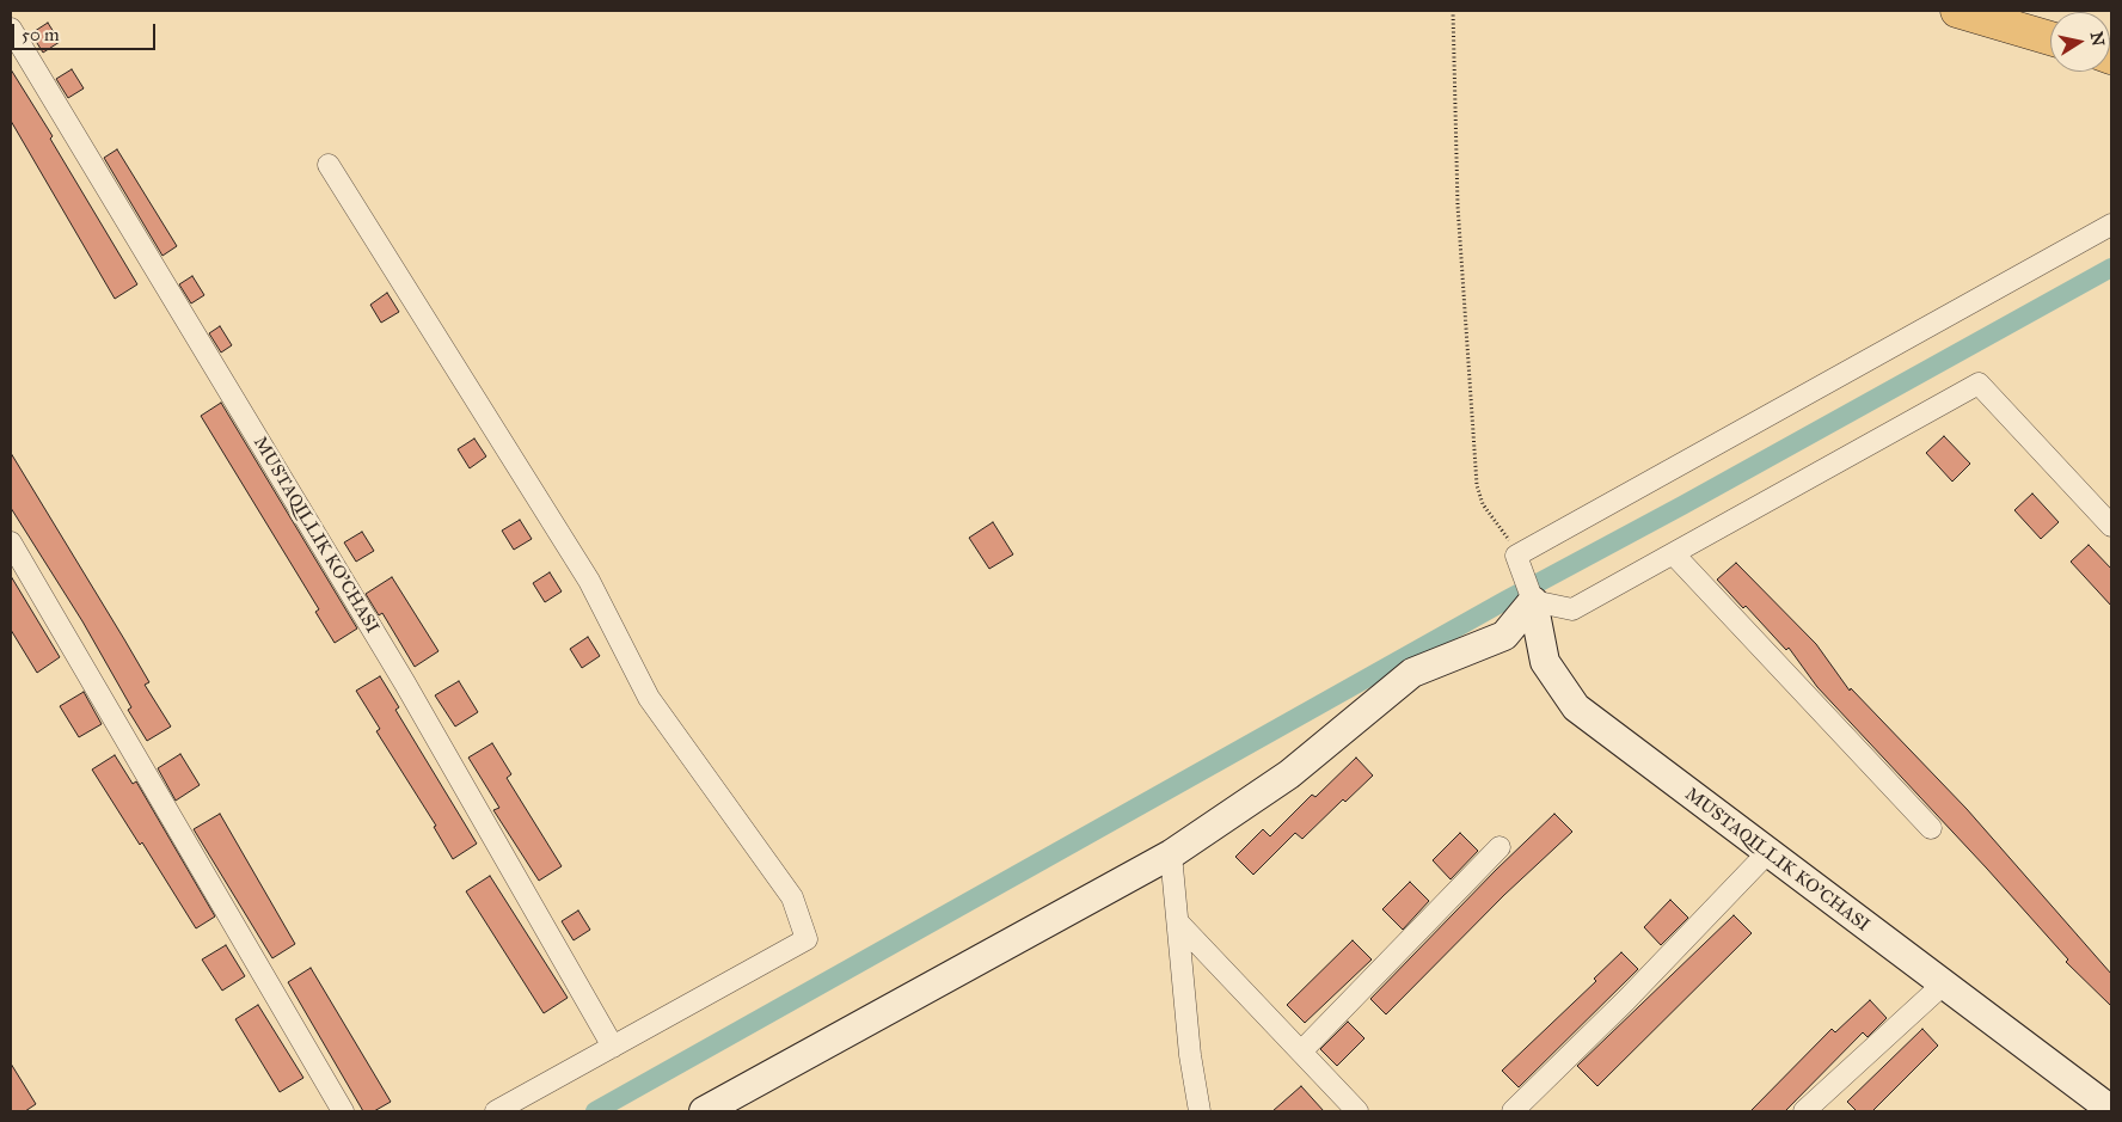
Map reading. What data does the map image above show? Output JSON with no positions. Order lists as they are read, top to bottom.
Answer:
{
  "streets": {
    "street": ["MUSTAQILLIK KO'CHASI"]
  },
  "scale_bar": "50 m",
  "north": "right"
}
